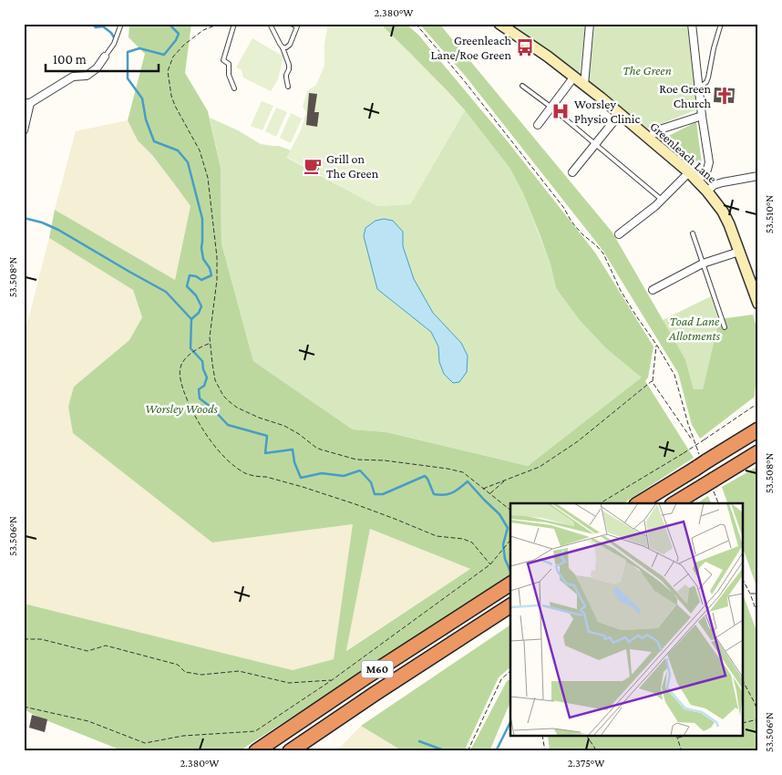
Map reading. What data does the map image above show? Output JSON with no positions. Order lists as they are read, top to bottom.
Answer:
{
  "streets": {
    "highway": ["M60"],
    "street": ["Greenleach Lane"]
  },
  "parks": ["The Green", "Toad Lane Allotments", "Worsley Woods"],
  "places": {
    "bus stop": ["Greenleach Lane/Roe Green"],
    "church": ["Roe Green Church"],
    "hospital": ["Worsley Physio Clinic"],
    "cafe": ["Grill on The Green"]
  },
  "scale_bar": "100 m",
  "coordinates": [
    "2.380°W",
    "53.510°N",
    "53.508°N",
    "53.506°N",
    "2.375°W"
  ]
}
